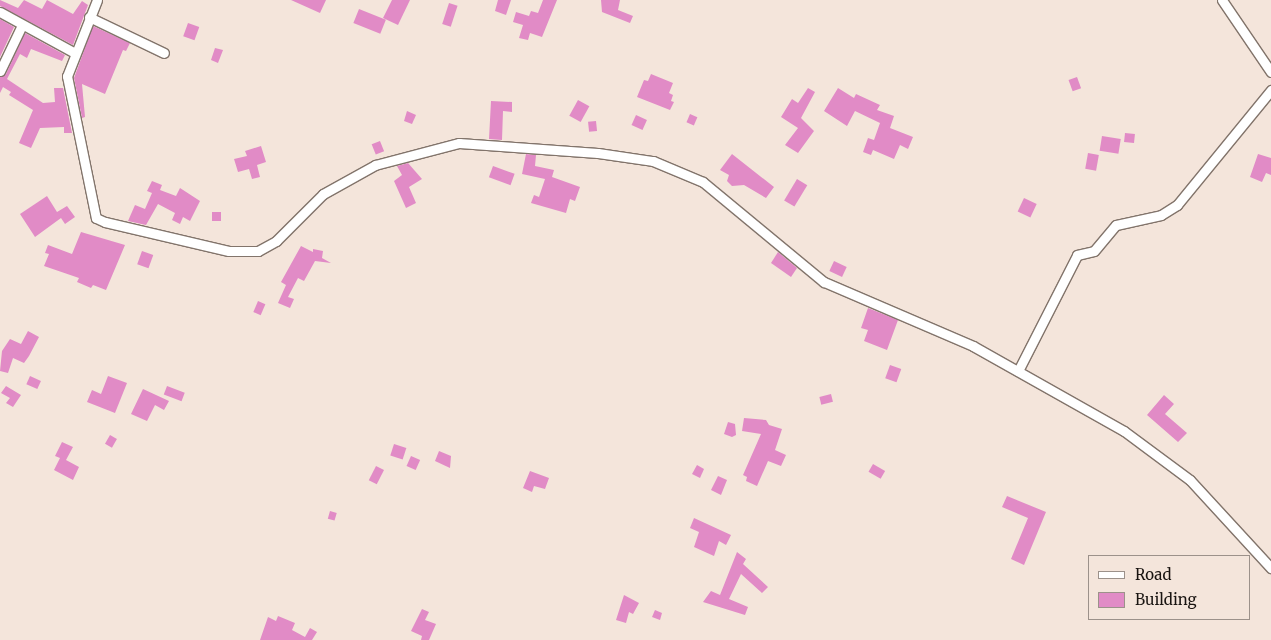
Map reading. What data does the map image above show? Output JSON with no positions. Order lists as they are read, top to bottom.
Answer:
{
  "legend": ["Road", "Building"]
}
